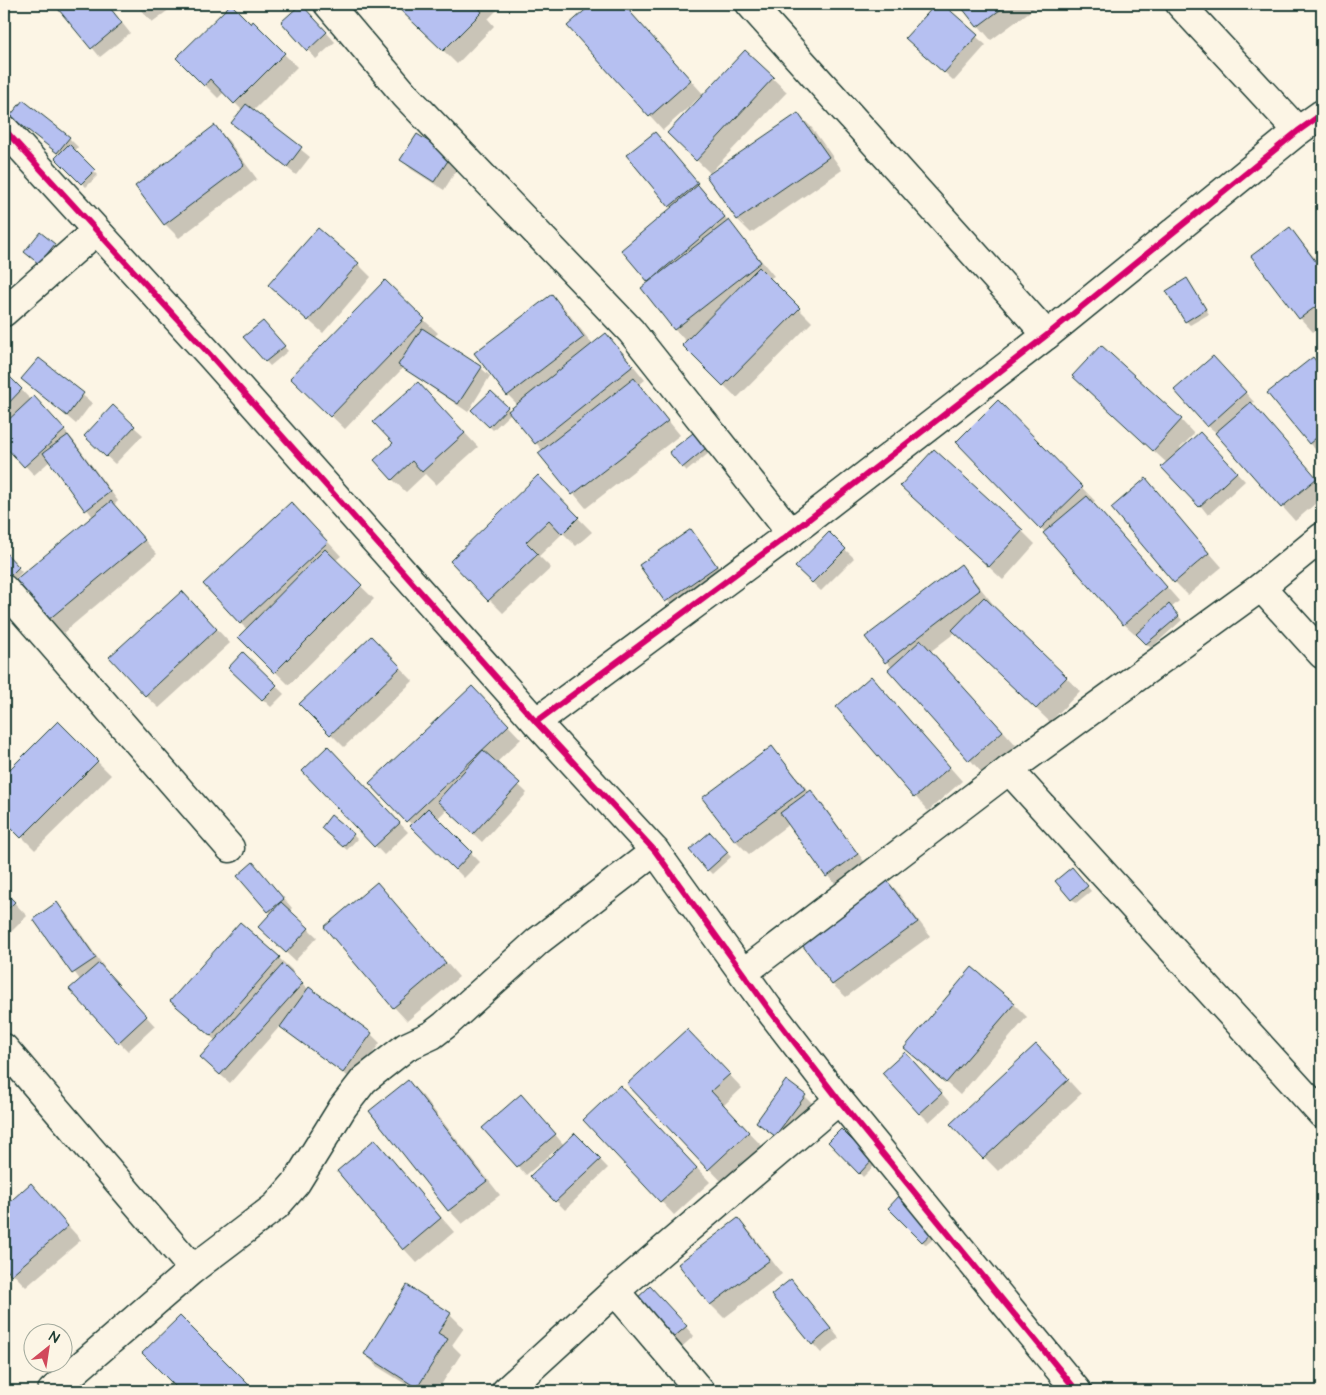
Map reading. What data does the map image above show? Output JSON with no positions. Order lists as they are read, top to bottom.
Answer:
{
  "north": "top right"
}
